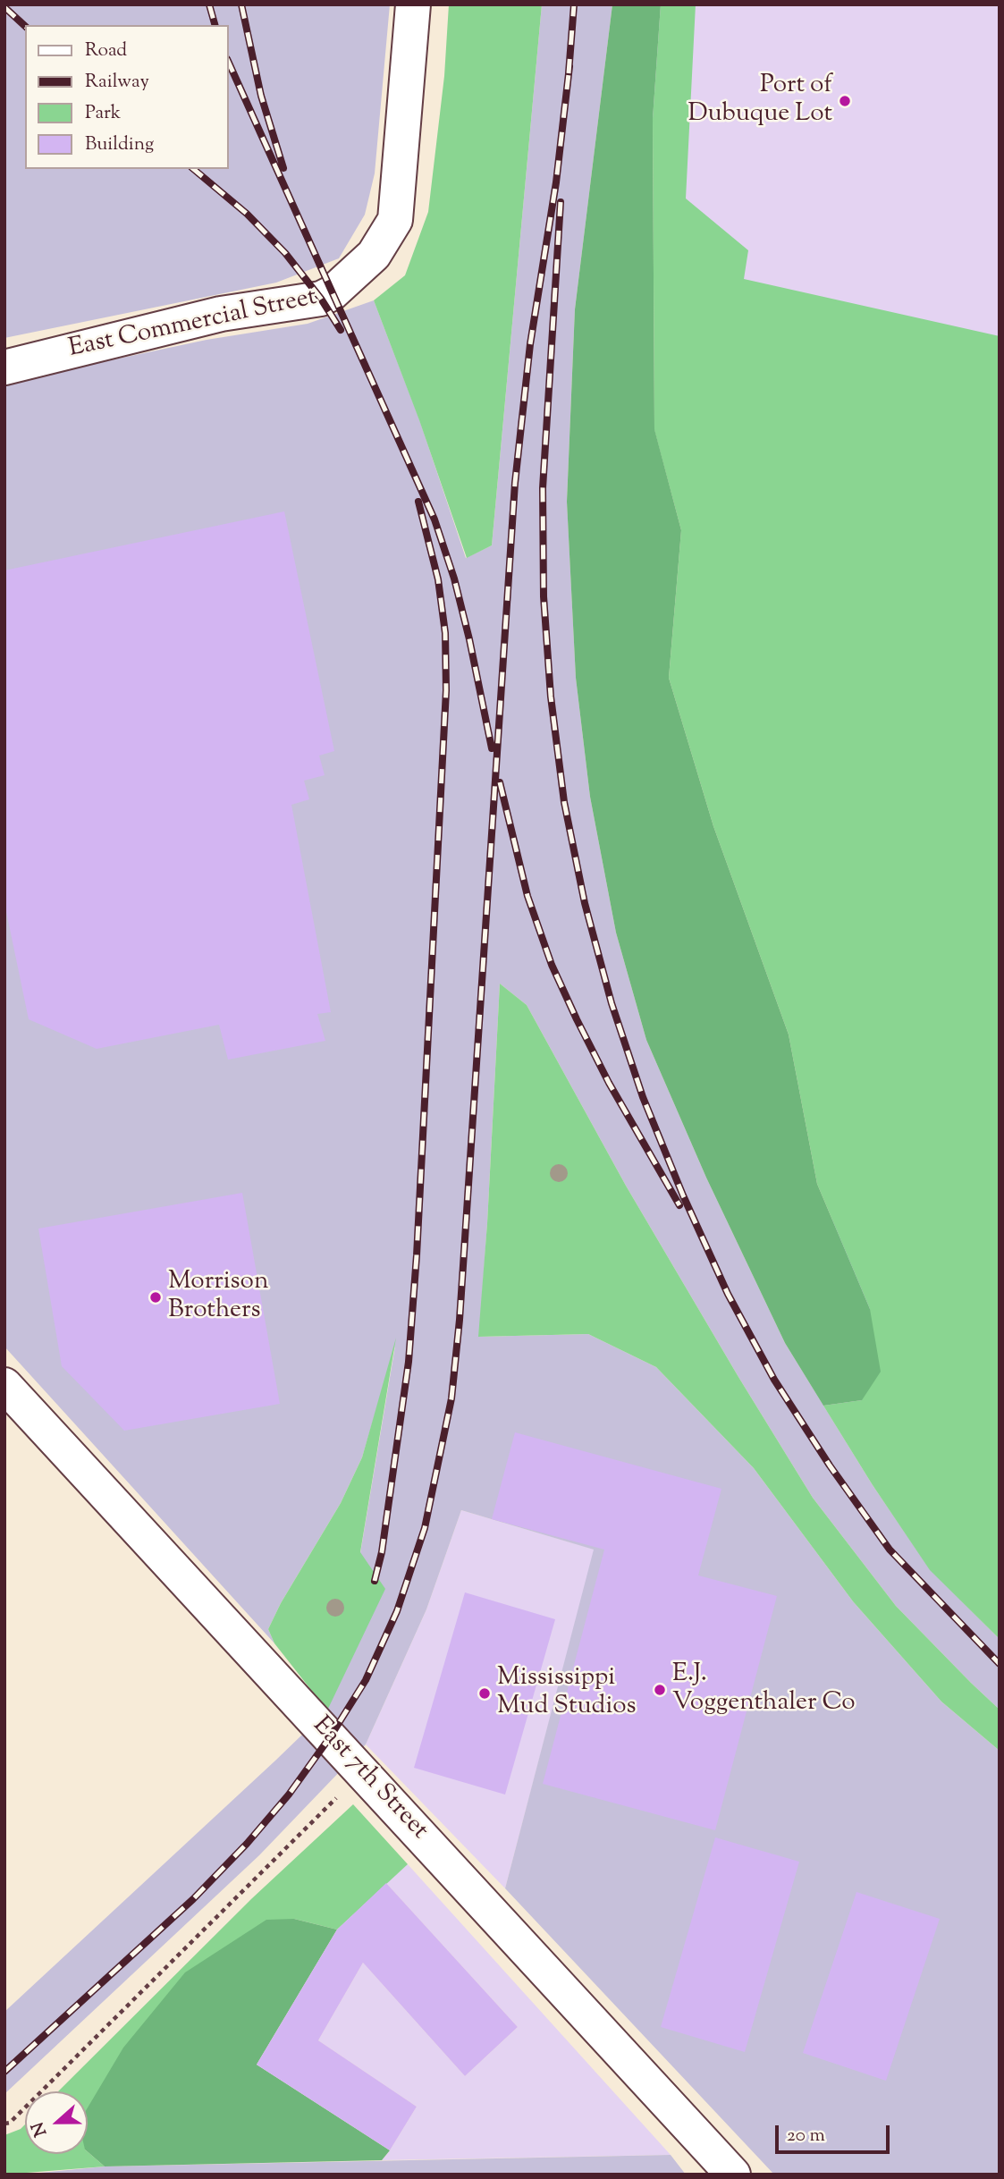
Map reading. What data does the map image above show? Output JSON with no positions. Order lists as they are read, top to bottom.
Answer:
{
  "streets": {
    "street": ["East Commercial Street", "East 7th Street"]
  },
  "places": [
    "Port of Dubuque Lot",
    "Morrison Brothers",
    "E.J. Voggenthaler Co",
    "Mississippi Mud Studios"
  ],
  "legend": [
    "Road",
    "Railway",
    "Park",
    "Building"
  ],
  "scale_bar": "20 m",
  "north": "left"
}
